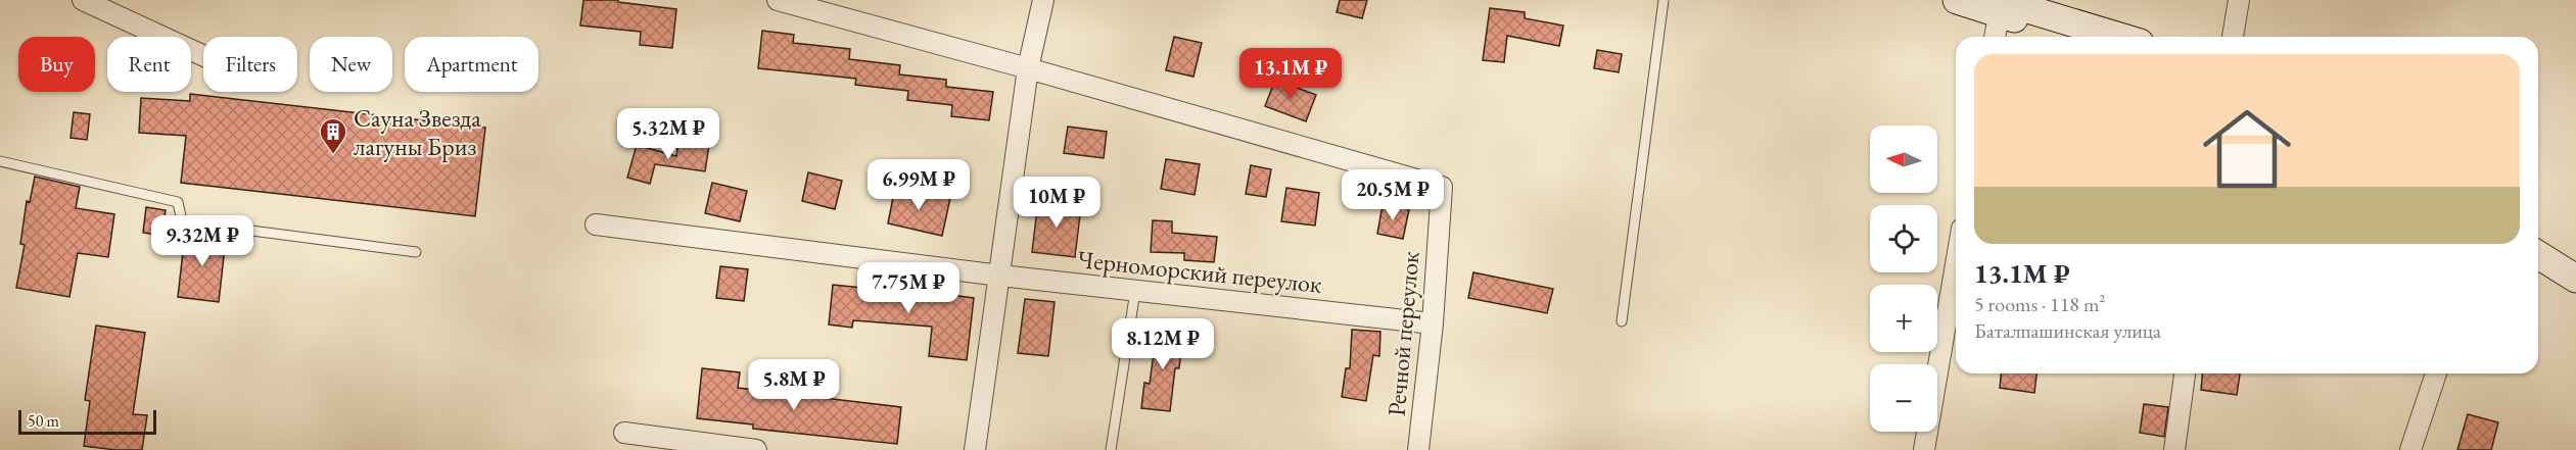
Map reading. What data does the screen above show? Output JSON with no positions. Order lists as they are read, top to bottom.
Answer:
{
  "streets": {
    "street": ["Черноморский переулок", "Речной переулок"]
  },
  "crossings": [
    ["Черноморский переулок", "Речной переулок"]
  ],
  "places": {
    "building": ["Сауна Звезда лагуны Бриз"]
  },
  "scale_bar": "50 m",
  "north": "left",
  "page": {
    "chip": [
      "Buy",
      "Rent",
      "Filters",
      "New",
      "Apartment"
    ],
    "list": [
      {
        "name": "13.1M ₽",
        "note": "5 rooms · 118 m² · Баталпашинская улица"
      }
    ],
    "price": [
      "13.1M ₽",
      "5.32M ₽",
      "6.99M ₽",
      "20.5M ₽",
      "10M ₽",
      "9.32M ₽",
      "7.75M ₽",
      "8.12M ₽",
      "5.8M ₽"
    ],
    "map_buttons": ["+", "−"],
    "scale": "50 m"
  }
}
